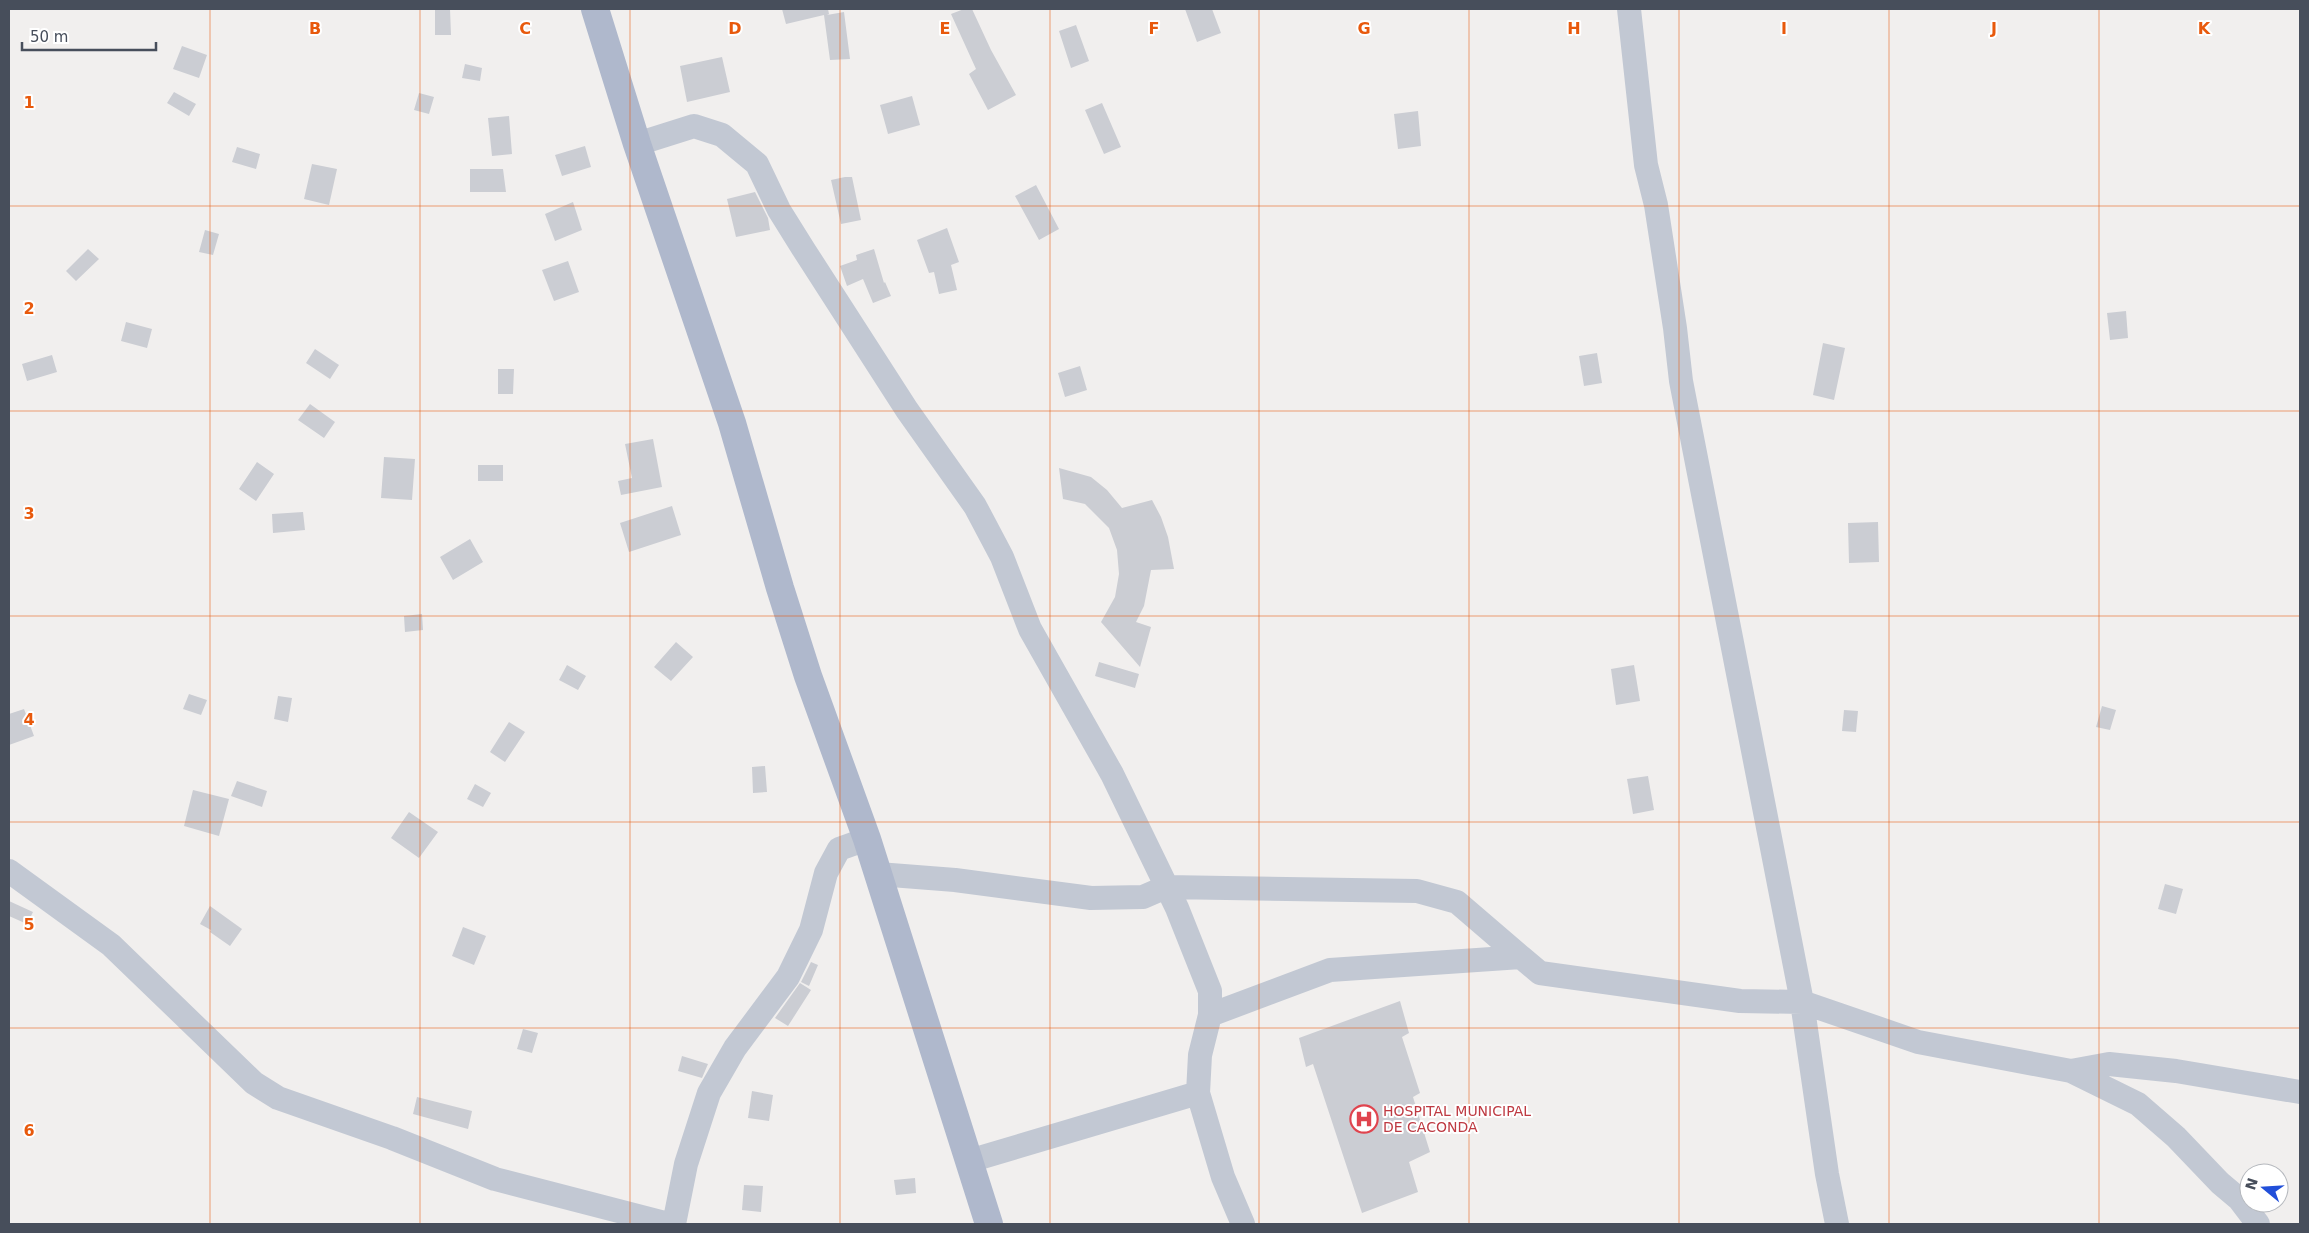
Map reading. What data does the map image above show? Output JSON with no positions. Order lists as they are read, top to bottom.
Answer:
{
  "places": {
    "hospital": ["HOSPITAL MUNICIPAL DE CACONDA"]
  },
  "scale_bar": "50 m",
  "north": "left",
  "grid": {
    "columns": [
      "B",
      "C",
      "D",
      "E",
      "F",
      "G",
      "H",
      "I",
      "J",
      "K"
    ],
    "rows": [
      "1",
      "2",
      "3",
      "4",
      "5",
      "6"
    ]
  }
}
